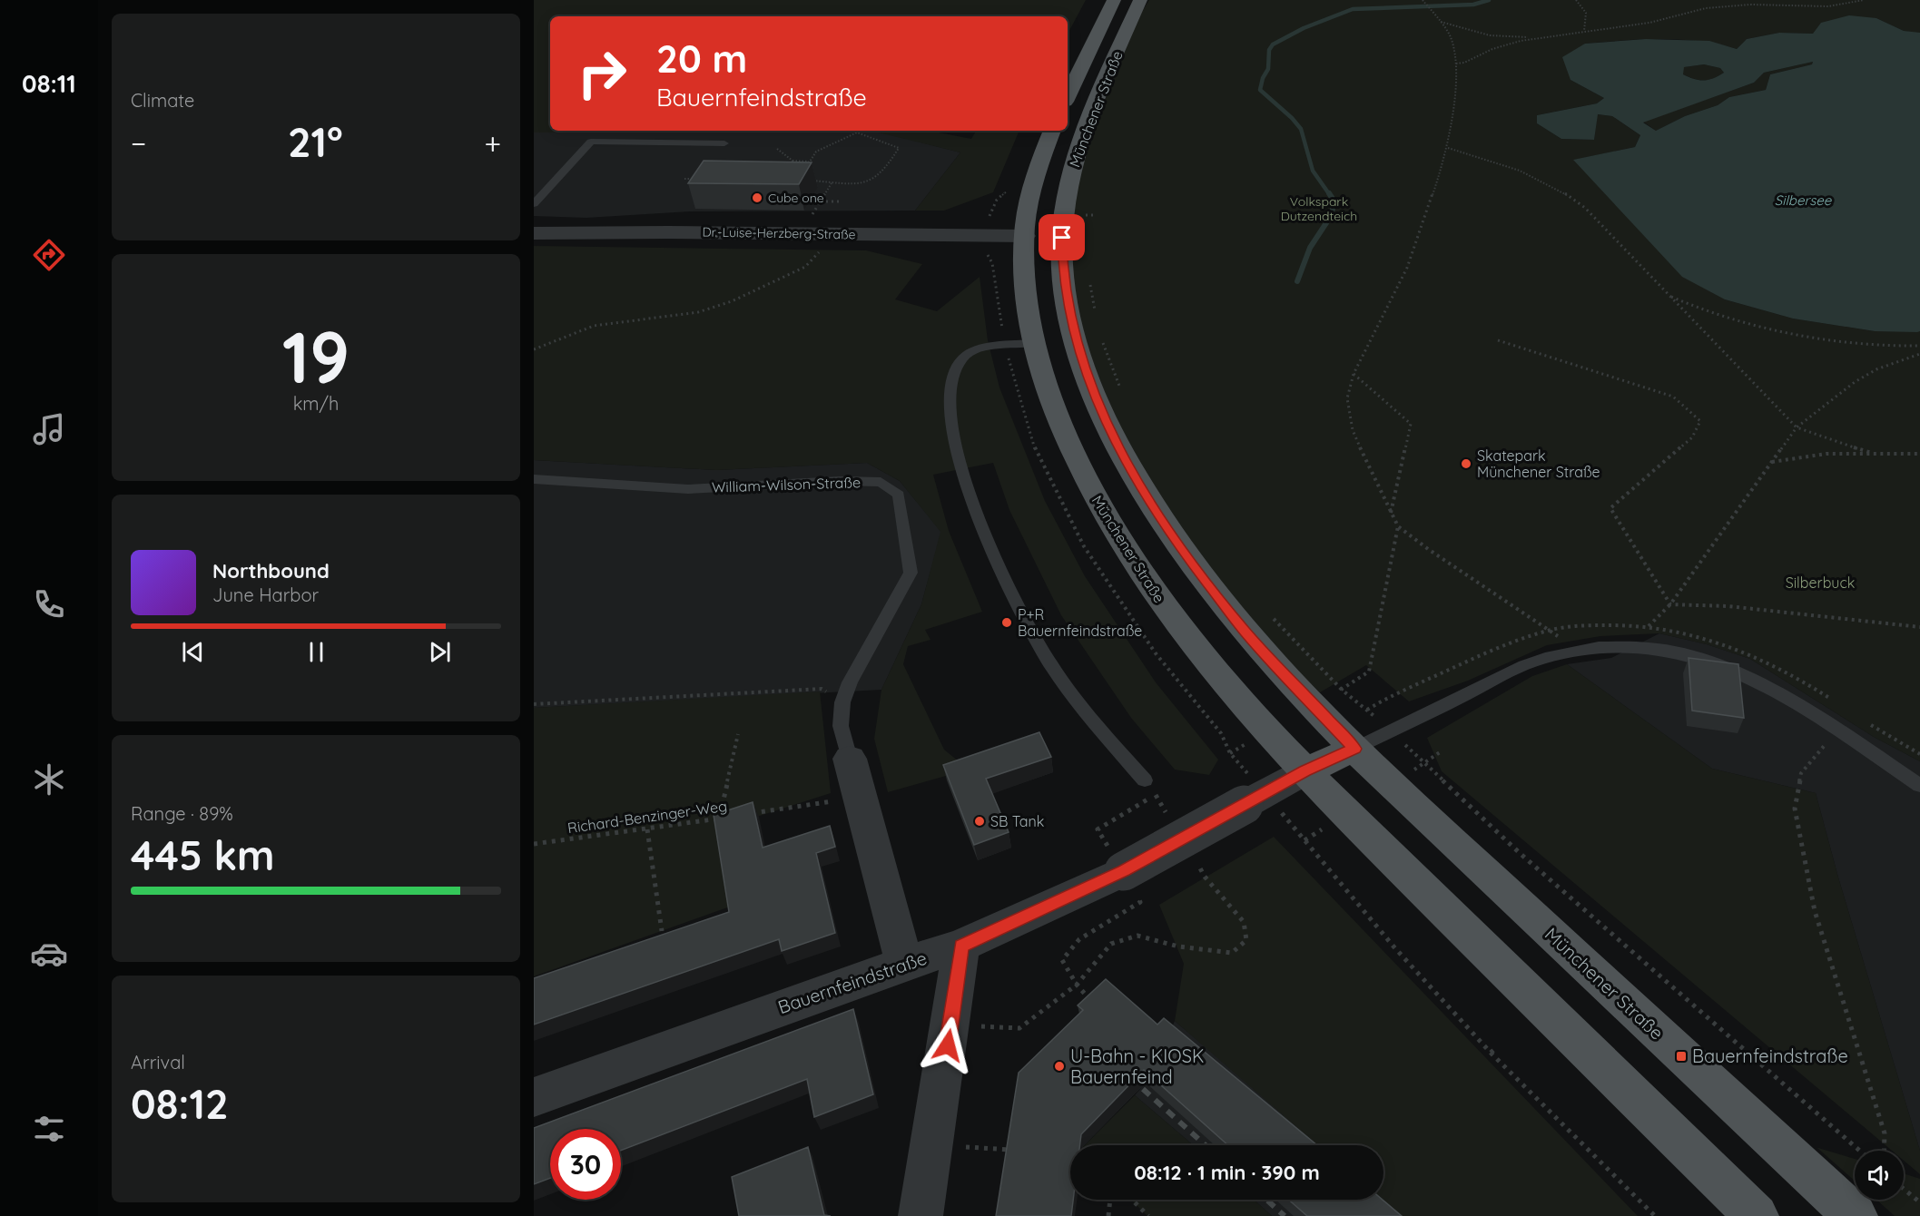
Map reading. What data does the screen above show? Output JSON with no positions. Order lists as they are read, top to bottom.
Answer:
{
  "streets": {
    "main road": ["Münchener Straße"],
    "street": ["Dr.-Luise-Herzberg-Straße", "William-Wilson-Straße", "Bauernfeindstraße"],
    "path": ["Richard-Benzinger-Weg"]
  },
  "crossings": [
    ["Münchener Straße", "Dr.-Luise-Herzberg-Straße"],
    ["Münchener Straße", "Bauernfeindstraße"],
    ["William-Wilson-Straße", "Richard-Benzinger-Weg"],
    ["William-Wilson-Straße", "Bauernfeindstraße"]
  ],
  "water": ["Silbersee"],
  "parks": ["Volkspark Dutzendteich", "Silberbuck"],
  "places": {
    "other": [
      "Cube one",
      "Skatepark Münchener Straße",
      "P+R Bauernfeindstraße",
      "SB Tank",
      "U-Bahn - KIOSK Bauernfeind"
    ],
    "transit": ["Bauernfeindstraße"]
  },
  "page": {
    "tabs": "08:11",
    "tile": [
      "Climate",
      ["19", "km/h"],
      ["Range · 89%", "445 km"],
      ["Arrival", "08:12"]
    ],
    "turn": ["20 m", "Bauernfeindstraße"],
    "heat": ["−", "21°", "+"],
    "song": ["Northbound", "June Harbor"],
    "limit": "30",
    "trip": "08:12 · 1 min · 390 m"
  }
}
